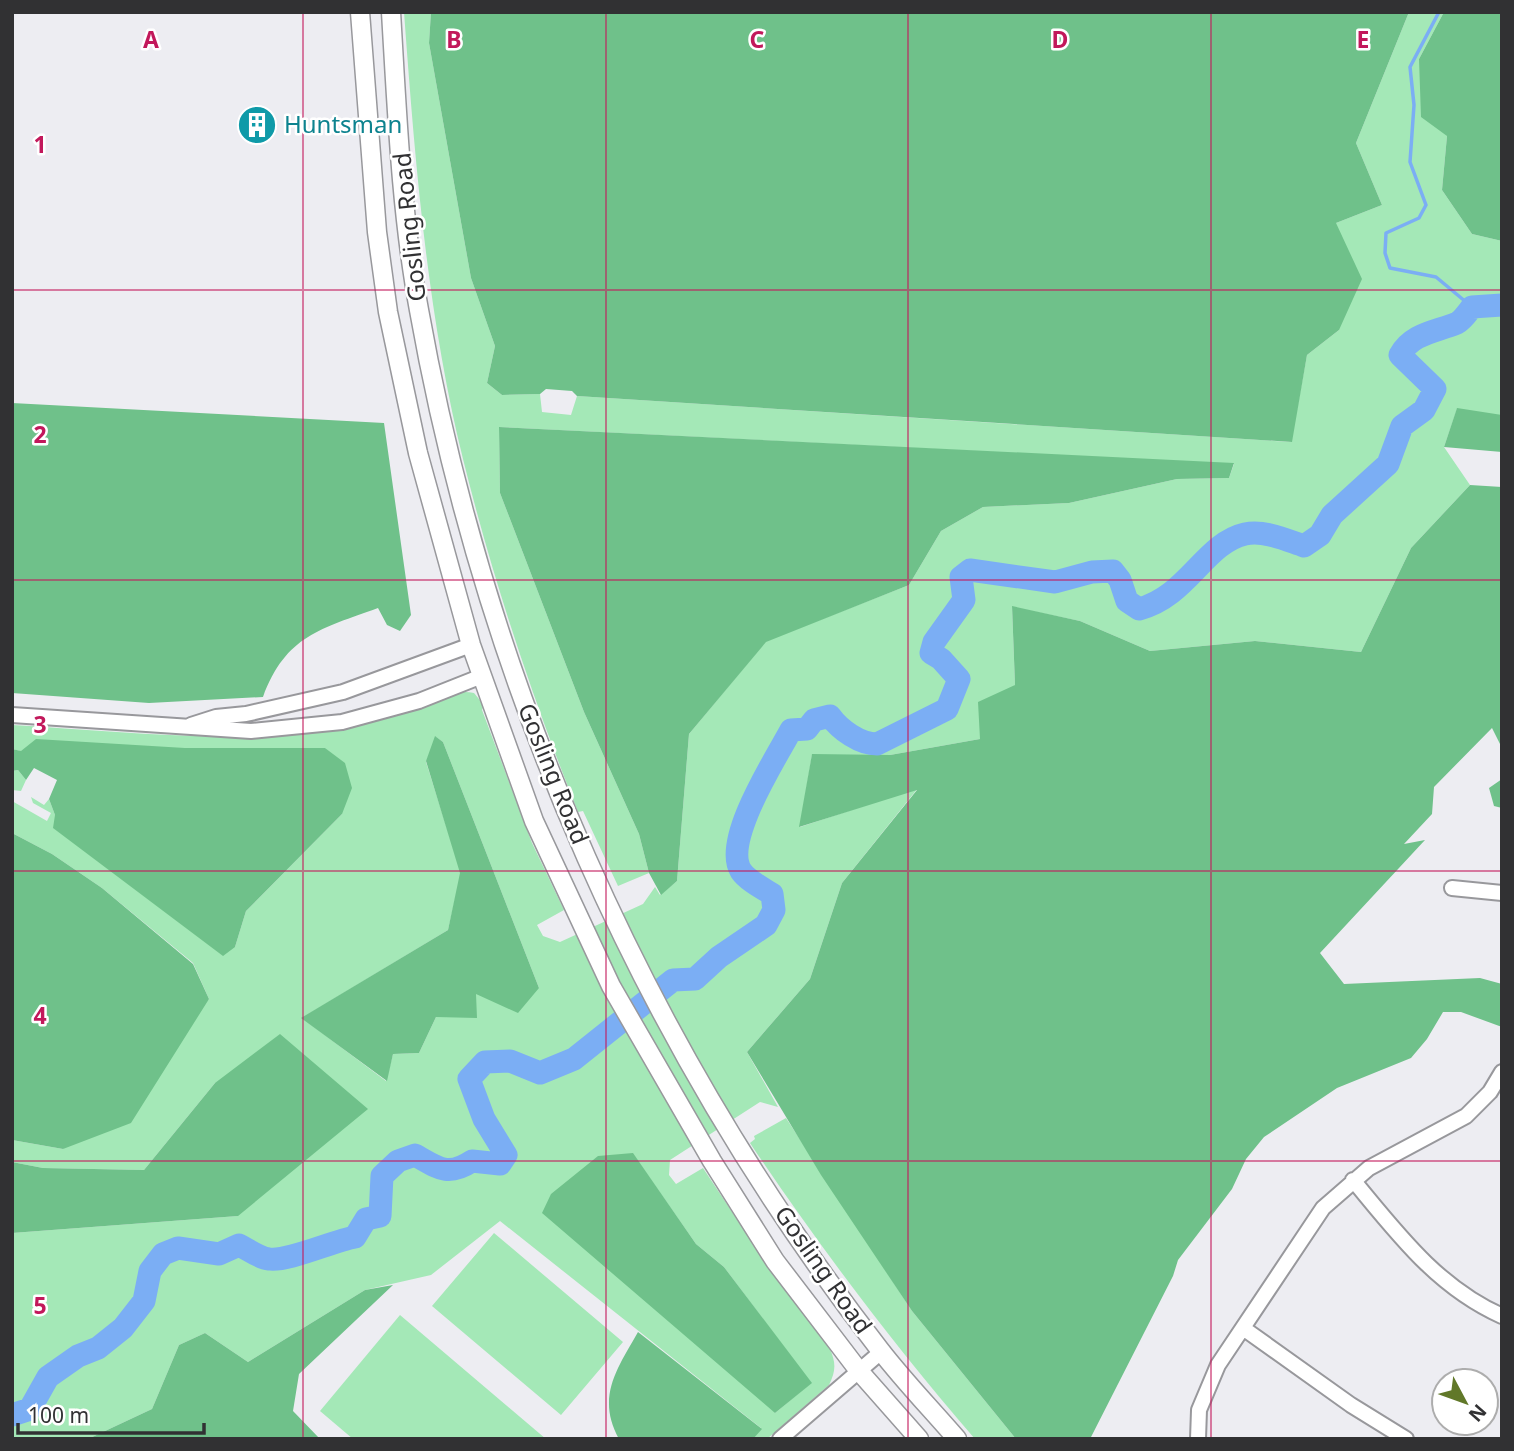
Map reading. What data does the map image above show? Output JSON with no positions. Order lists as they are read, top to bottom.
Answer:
{
  "streets": {
    "main road": ["Gosling Road"]
  },
  "places": {
    "building": ["Huntsman"]
  },
  "scale_bar": "100 m",
  "north": "bottom right",
  "grid": {
    "columns": [
      "A",
      "B",
      "C",
      "D",
      "E"
    ],
    "rows": [
      "1",
      "2",
      "3",
      "4",
      "5"
    ]
  }
}
